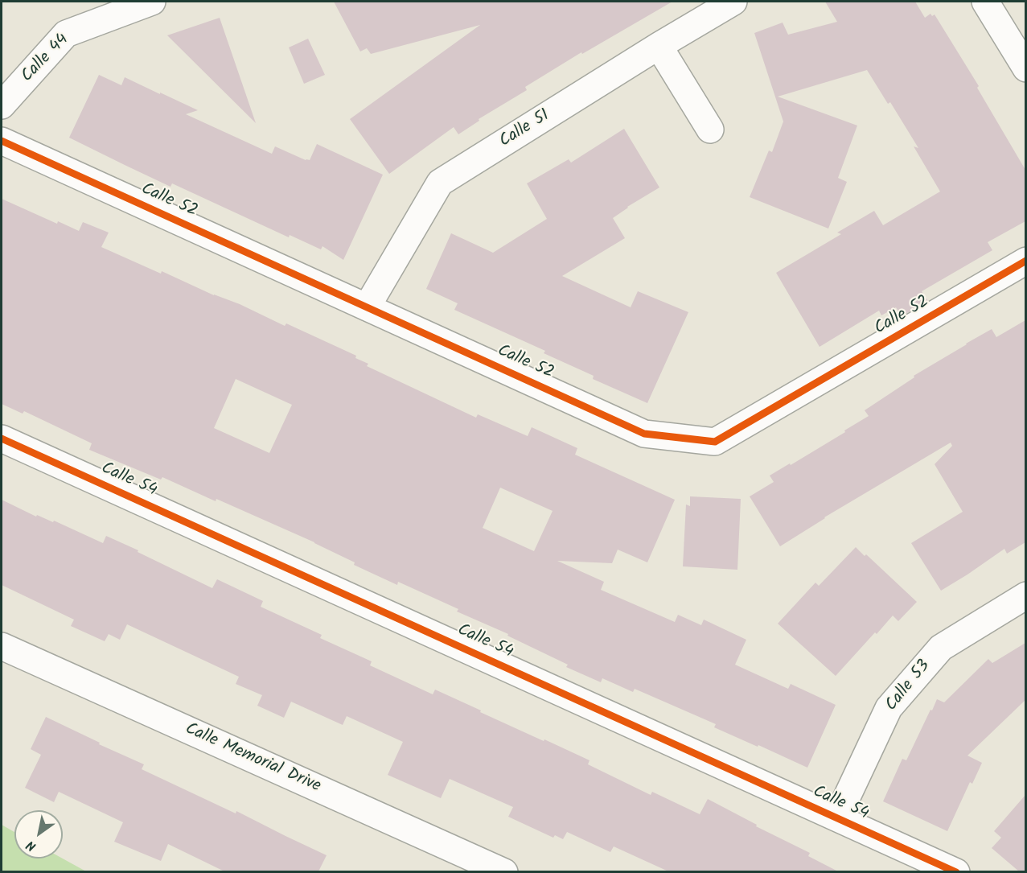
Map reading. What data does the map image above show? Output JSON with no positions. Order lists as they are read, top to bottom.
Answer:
{
  "streets": {
    "street": [
      "Calle 44",
      "Calle 51",
      "Calle 52",
      "Calle 54",
      "Calle 53",
      "Calle Memorial Drive"
    ]
  },
  "crossings": [
    ["Calle 51", "Calle 52"],
    ["Calle 54", "Calle 53"]
  ],
  "north": "bottom left"
}
